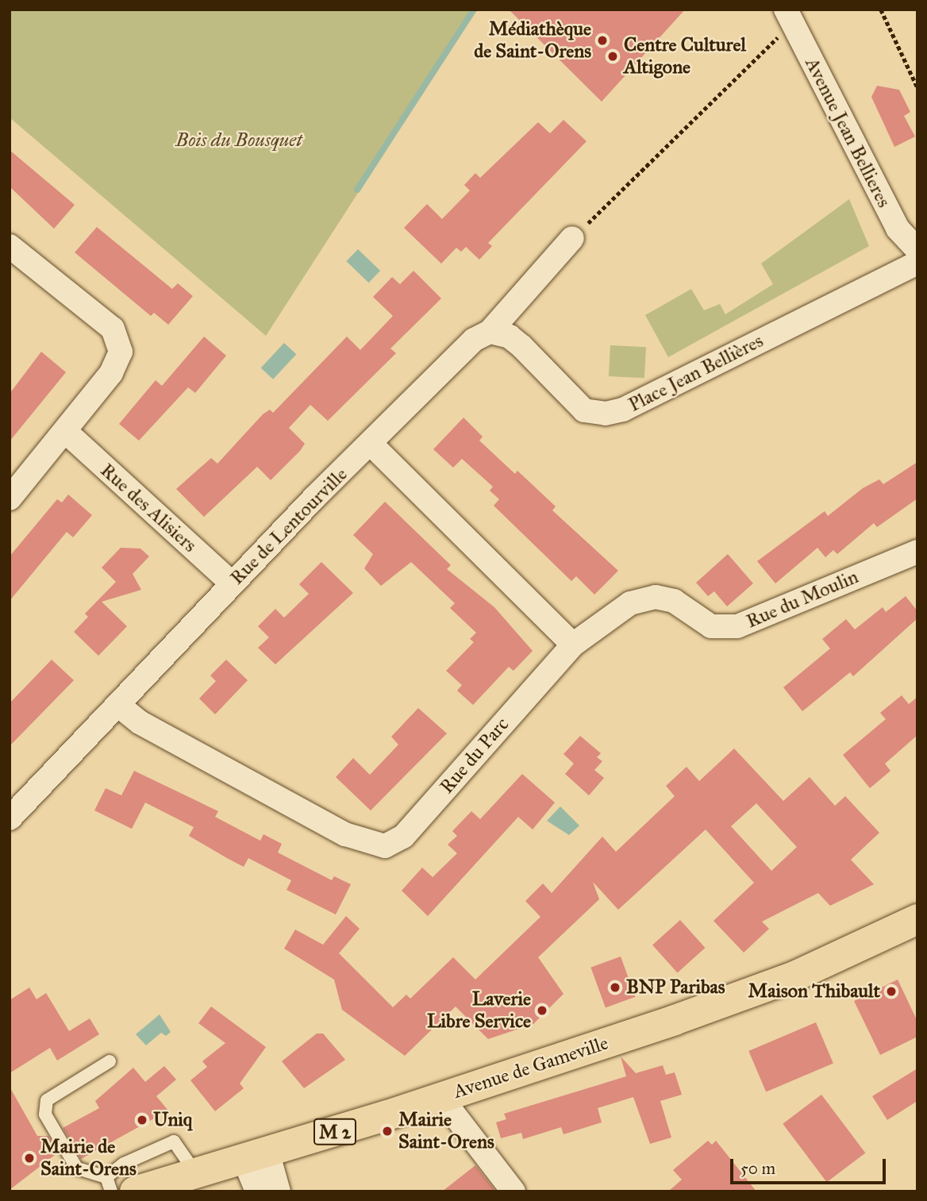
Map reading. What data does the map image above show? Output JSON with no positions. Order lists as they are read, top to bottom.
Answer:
{
  "streets": {
    "main road": ["Avenue de Gameville", "M 2"],
    "street": [
      "Avenue Jean Bellieres",
      "Place Jean Bellières",
      "Rue des Alisiers",
      "Rue de Lentourville",
      "Rue du Moulin",
      "Rue du Parc"
    ]
  },
  "crossings": [
    ["Place Jean Bellières", "Rue de Lentourville"],
    ["Rue des Alisiers", "Rue de Lentourville"],
    ["Rue de Lentourville", "Rue du Parc"],
    ["Rue du Moulin", "Rue du Parc"]
  ],
  "parks": ["Bois du Bousquet"],
  "places": [
    "Médiathèque de Saint-Orens",
    "Centre Culturel Altigone",
    "BNP Paribas",
    "Maison Thibault",
    "Laverie Libre Service",
    "Uniq",
    "Mairie Saint-Orens",
    "Mairie de Saint-Orens"
  ],
  "scale_bar": "50 m"
}
